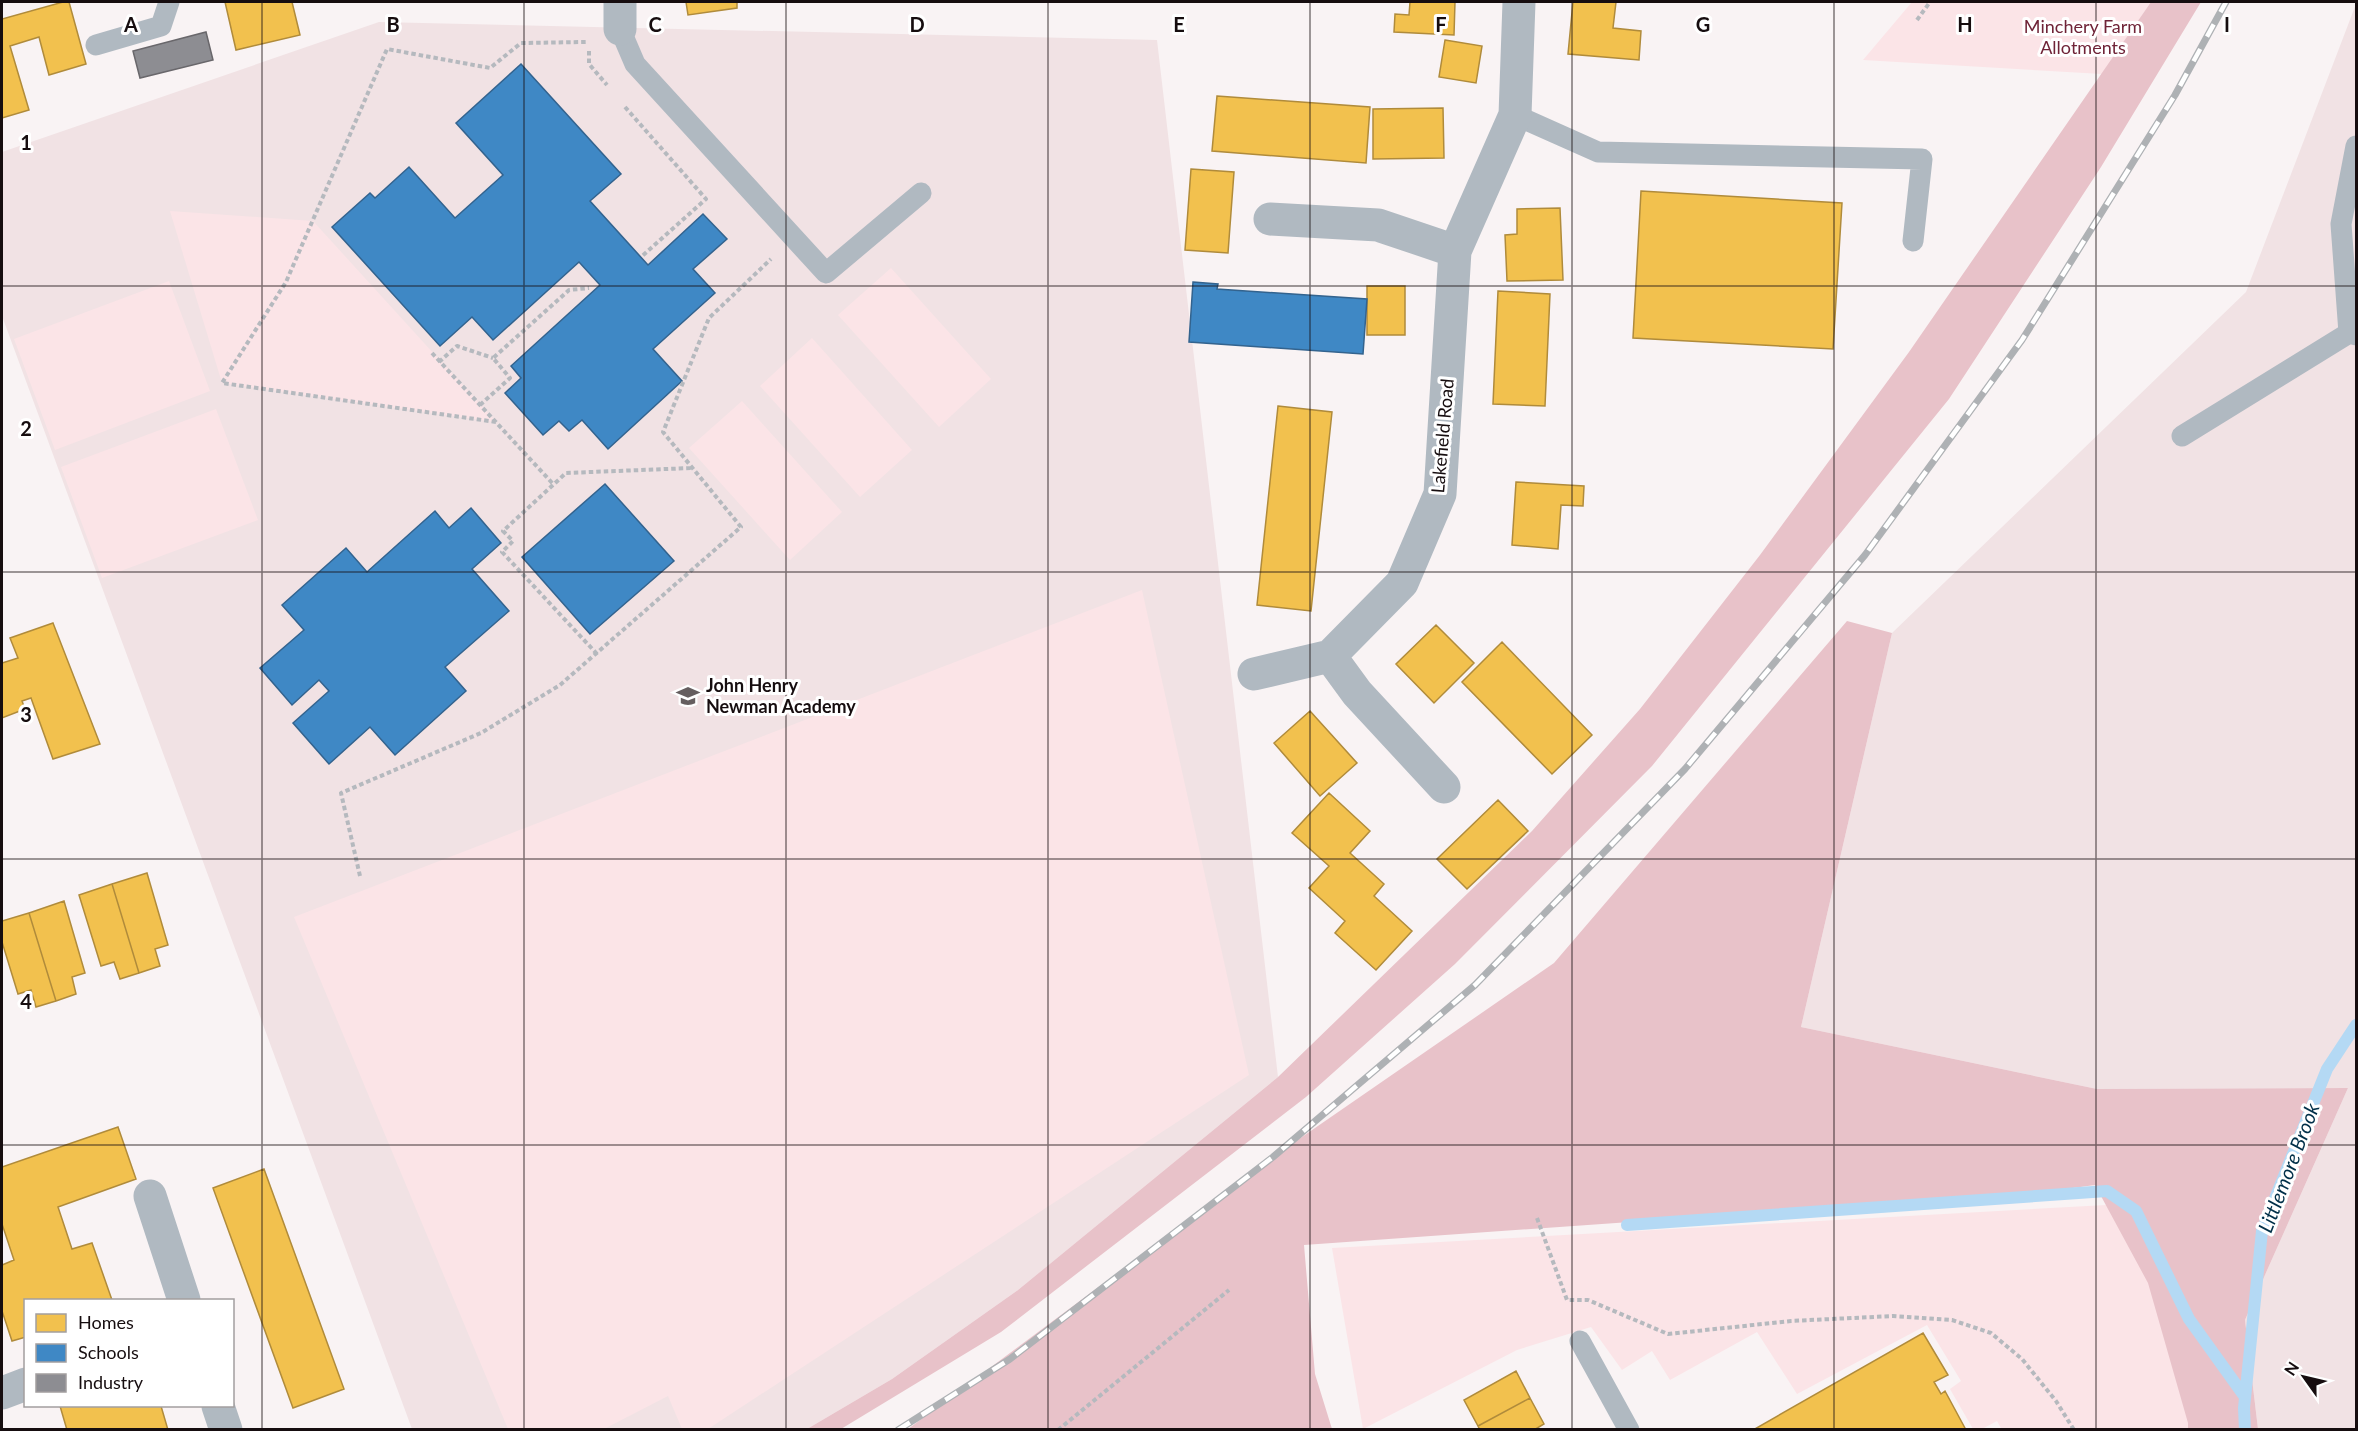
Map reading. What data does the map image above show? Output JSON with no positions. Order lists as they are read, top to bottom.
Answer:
{
  "streets": {
    "street": ["Lakefield Road"]
  },
  "water": ["Littlemore Brook"],
  "parks": ["Minchery Farm Allotments"],
  "places": {
    "school or university": ["John Henry Newman Academy"]
  },
  "legend": ["Homes", "Schools", "Industry"],
  "north": "top left",
  "grid": {
    "columns": [
      "A",
      "B",
      "C",
      "D",
      "E",
      "F",
      "G",
      "H",
      "I"
    ],
    "rows": [
      "1",
      "2",
      "3",
      "4"
    ]
  }
}
